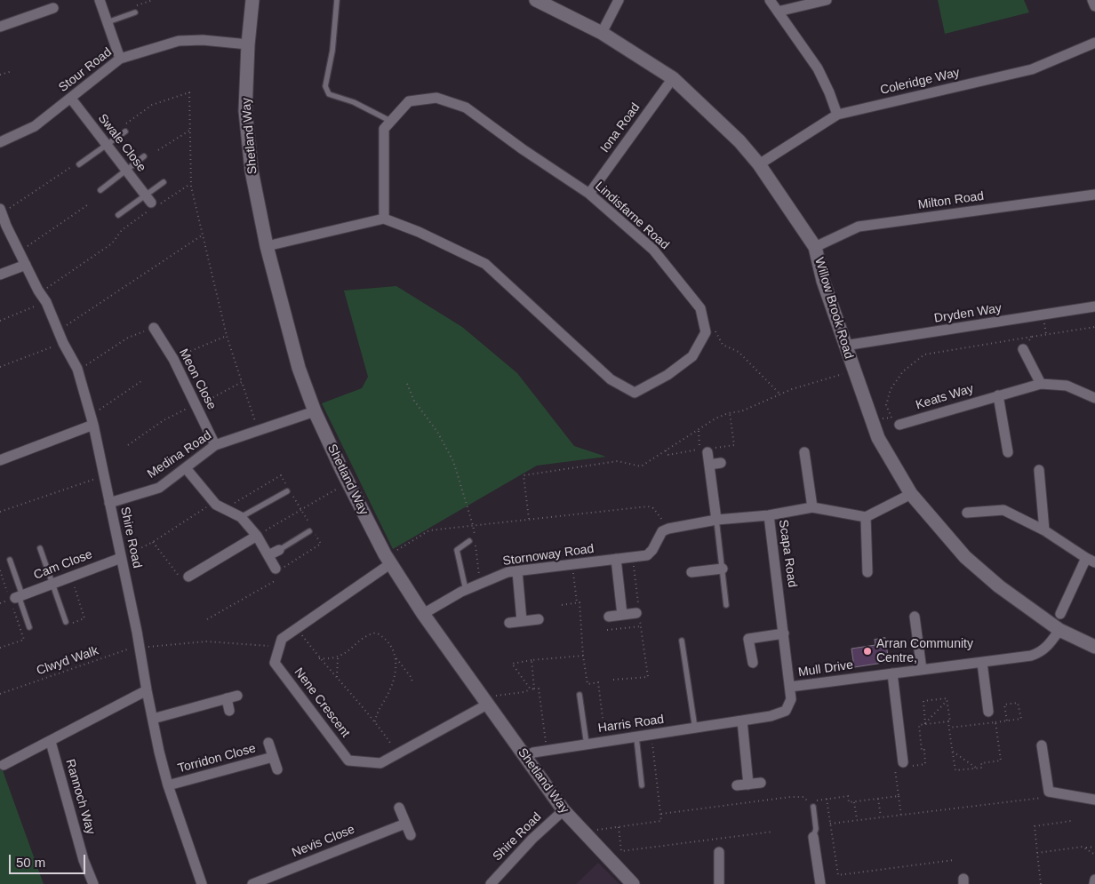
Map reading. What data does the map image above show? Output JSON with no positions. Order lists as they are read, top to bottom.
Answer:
{
  "streets": {
    "street": [
      "Stour Road",
      "Coleridge Way",
      "Iona Road",
      "Shetland Way",
      "Swale Close",
      "Milton Road",
      "Lindisfarne Road",
      "Willow Brook Road",
      "Dryden Way",
      "Meon Close",
      "Keats Way",
      "Medina Road",
      "Shire Road",
      "Scapa Road",
      "Stornoway Road",
      "Cam Close",
      "Mull Drive",
      "Nene Crescent",
      "Harris Road",
      "Torridon Close",
      "Rannoch Way",
      "Nevis Close"
    ],
    "path": ["Clwyd Walk"]
  },
  "crossings": [
    ["Stour Road", "Shetland Way"],
    ["Stour Road", "Swale Close"],
    ["Coleridge Way", "Willow Brook Road"],
    ["Iona Road", "Lindisfarne Road"],
    ["Iona Road", "Willow Brook Road"],
    ["Shetland Way", "Medina Road"],
    ["Shetland Way", "Shire Road"],
    ["Shetland Way", "Stornoway Road"],
    ["Shetland Way", "Nene Crescent"],
    ["Shetland Way", "Harris Road"],
    ["Milton Road", "Willow Brook Road"],
    ["Willow Brook Road", "Dryden Way"],
    ["Willow Brook Road", "Mull Drive"],
    ["Meon Close", "Medina Road"],
    ["Medina Road", "Shire Road"],
    ["Shire Road", "Cam Close"],
    ["Shire Road", "Clwyd Walk"],
    ["Shire Road", "Torridon Close"],
    ["Scapa Road", "Stornoway Road"],
    ["Scapa Road", "Harris Road"],
    ["Mull Drive", "Harris Road"]
  ],
  "places": ["Arran Community Centre,"],
  "scale_bar": "50 m"
}
